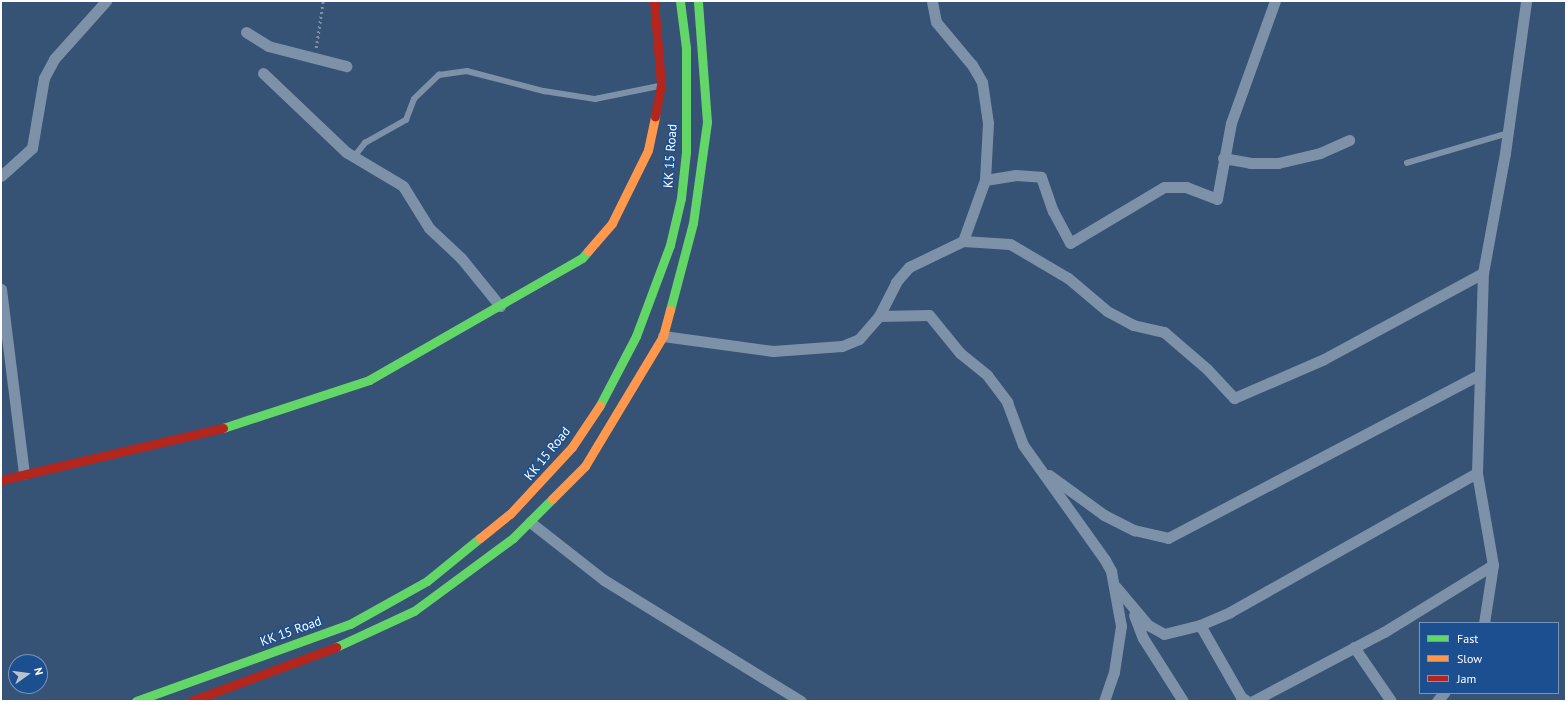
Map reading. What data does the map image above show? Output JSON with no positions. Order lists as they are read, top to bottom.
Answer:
{
  "streets": {
    "main road": ["KK 15 Road"]
  },
  "legend": ["Fast", "Slow", "Jam"],
  "north": "right"
}
